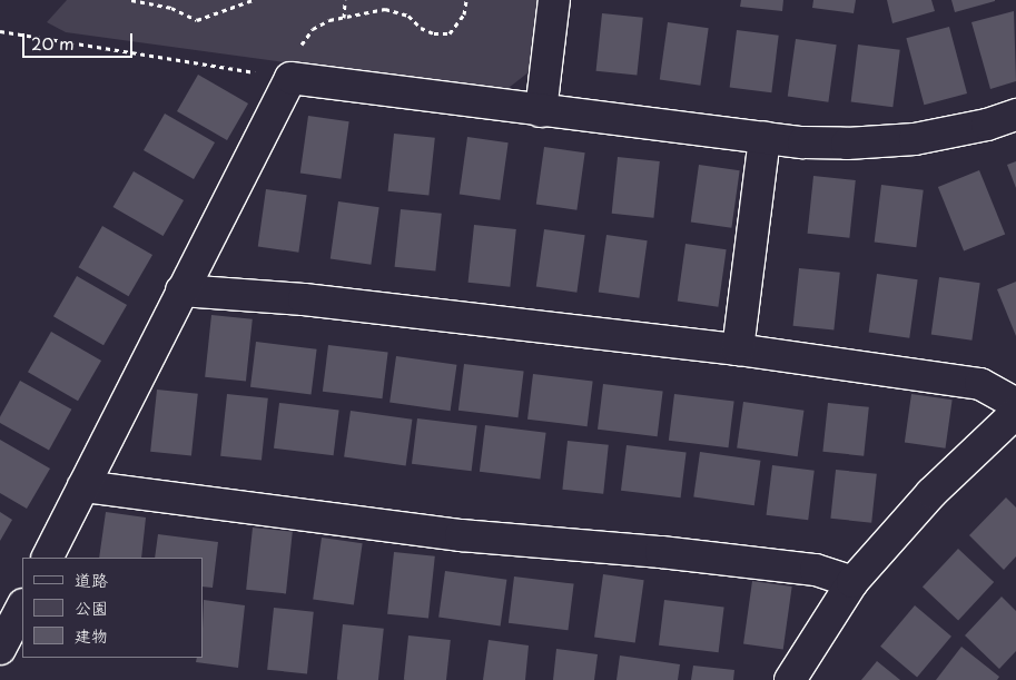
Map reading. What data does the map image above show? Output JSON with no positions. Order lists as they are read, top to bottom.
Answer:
{
  "legend": ["道路", "公園", "建物"],
  "scale_bar": "20 m"
}
